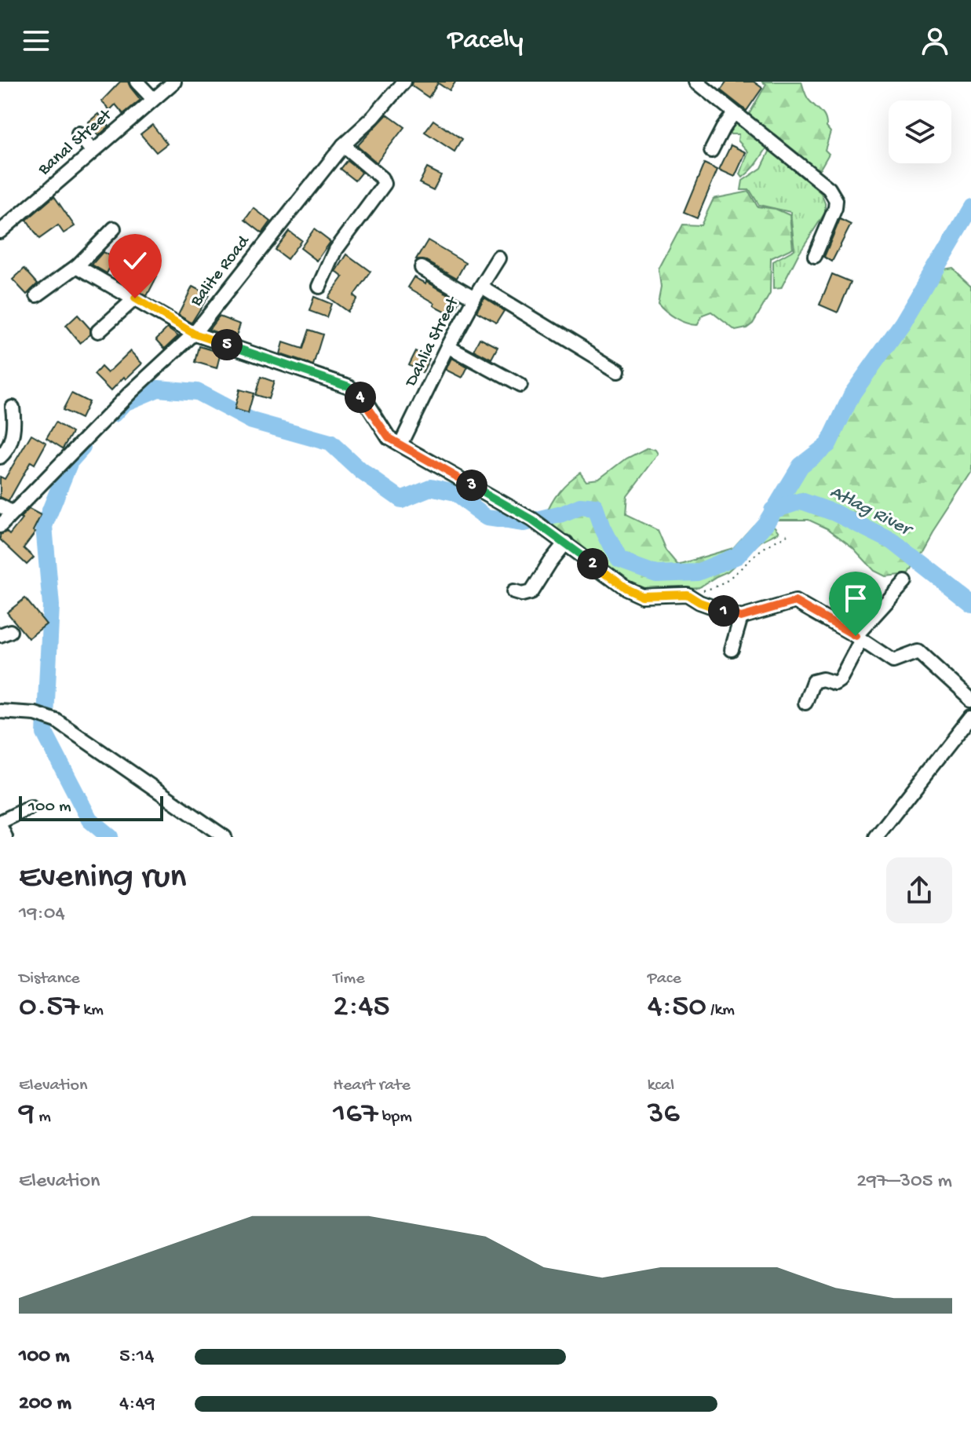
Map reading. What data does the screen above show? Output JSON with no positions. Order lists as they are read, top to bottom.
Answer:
{
  "streets": {
    "street": ["Banal Street", "Balite Road", "Dahlia Street"]
  },
  "water": ["Atlag River"],
  "scale_bar": "100 m",
  "page": {
    "header": "Pacely",
    "pins": [
      "5",
      "4",
      "3",
      "2",
      "1"
    ],
    "scale": "100 m",
    "heading": ["Evening run", "19:04"],
    "stats": [
      ["Distance", "0.57 km"],
      ["Time", "2:45"],
      ["Pace", "4:50 /km"],
      ["Elevation", "9 m"],
      ["Heart rate", "167 bpm"],
      ["kcal", "36"]
    ],
    "chart": ["Elevation", "297–305 m"],
    "list": [
      {
        "name": "100 m",
        "note": "5:14"
      },
      {
        "name": "200 m",
        "note": "4:49"
      }
    ]
  }
}
